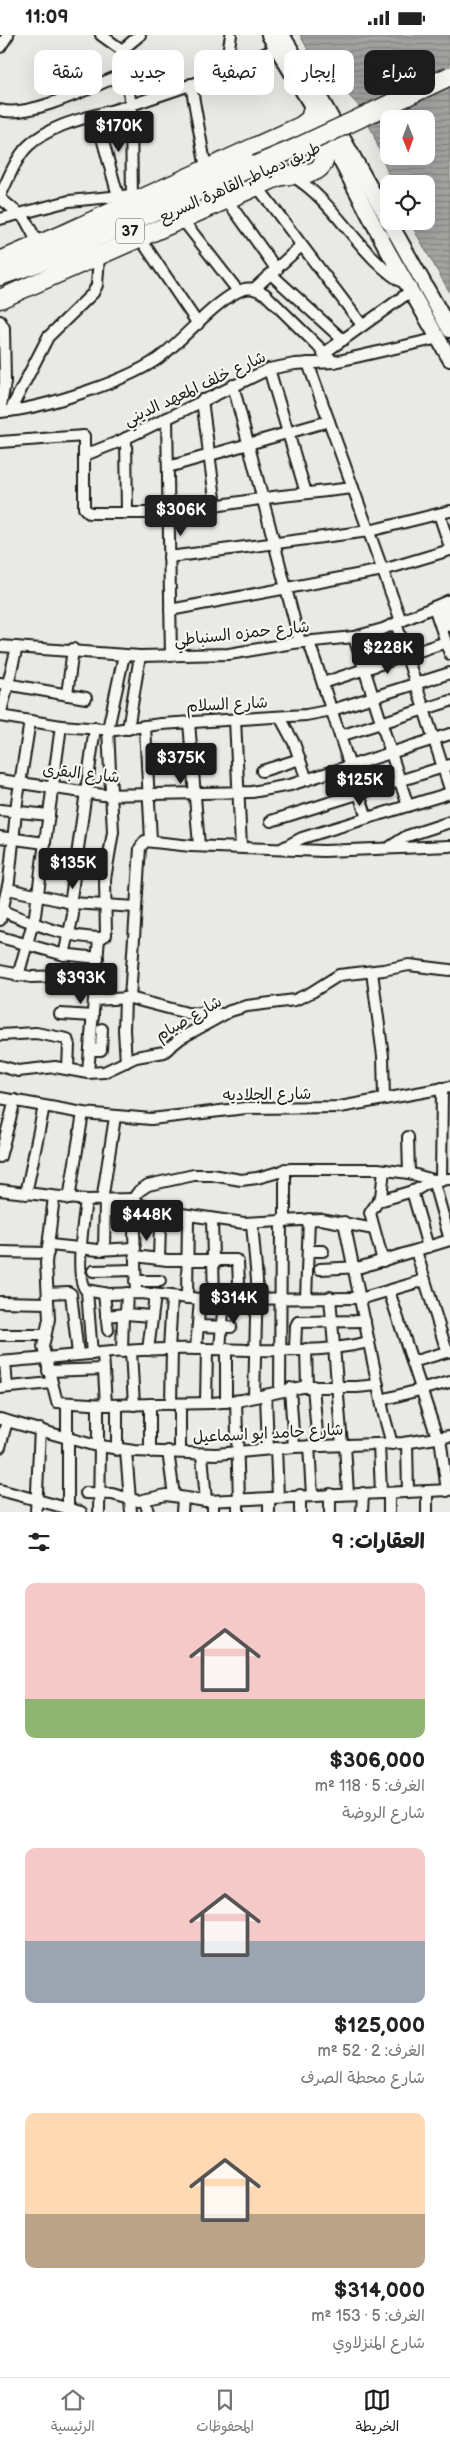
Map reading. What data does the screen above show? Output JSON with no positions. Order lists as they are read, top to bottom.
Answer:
{
  "streets": {
    "highway": ["طريق دمياط, القاهرة السريع", "37"],
    "street": [
      "شارع خلف المعهد الديني",
      "شارع حمزه السنباطي",
      "شارع السلام",
      "شارع البقرى",
      "شارع صيام",
      "شارع الجلاديه",
      "شارع حامد ابو اسماعيل"
    ]
  },
  "north": "bottom",
  "page": {
    "status": "11:09",
    "chip": [
      "شراء",
      "إيجار",
      "تصفية",
      "جديد",
      "شقة"
    ],
    "price": [
      "$170K",
      "$306K",
      "$228K",
      "$375K",
      "$125K",
      "$135K",
      "$393K",
      "$448K",
      "$314K"
    ],
    "heading": "العقارات: 9",
    "list": [
      {
        "name": "$306,000",
        "note": "الغرف: 5 · 118 m² · شارع الروضة"
      },
      {
        "name": "$125,000",
        "note": "الغرف: 2 · 52 m² · شارع محطة الصرف"
      },
      {
        "name": "$314,000",
        "note": "الغرف: 5 · 153 m² · شارع المنزلاوي"
      }
    ],
    "tabs": ["الخريطة", "المحفوظات", "الرئيسية"]
  }
}
